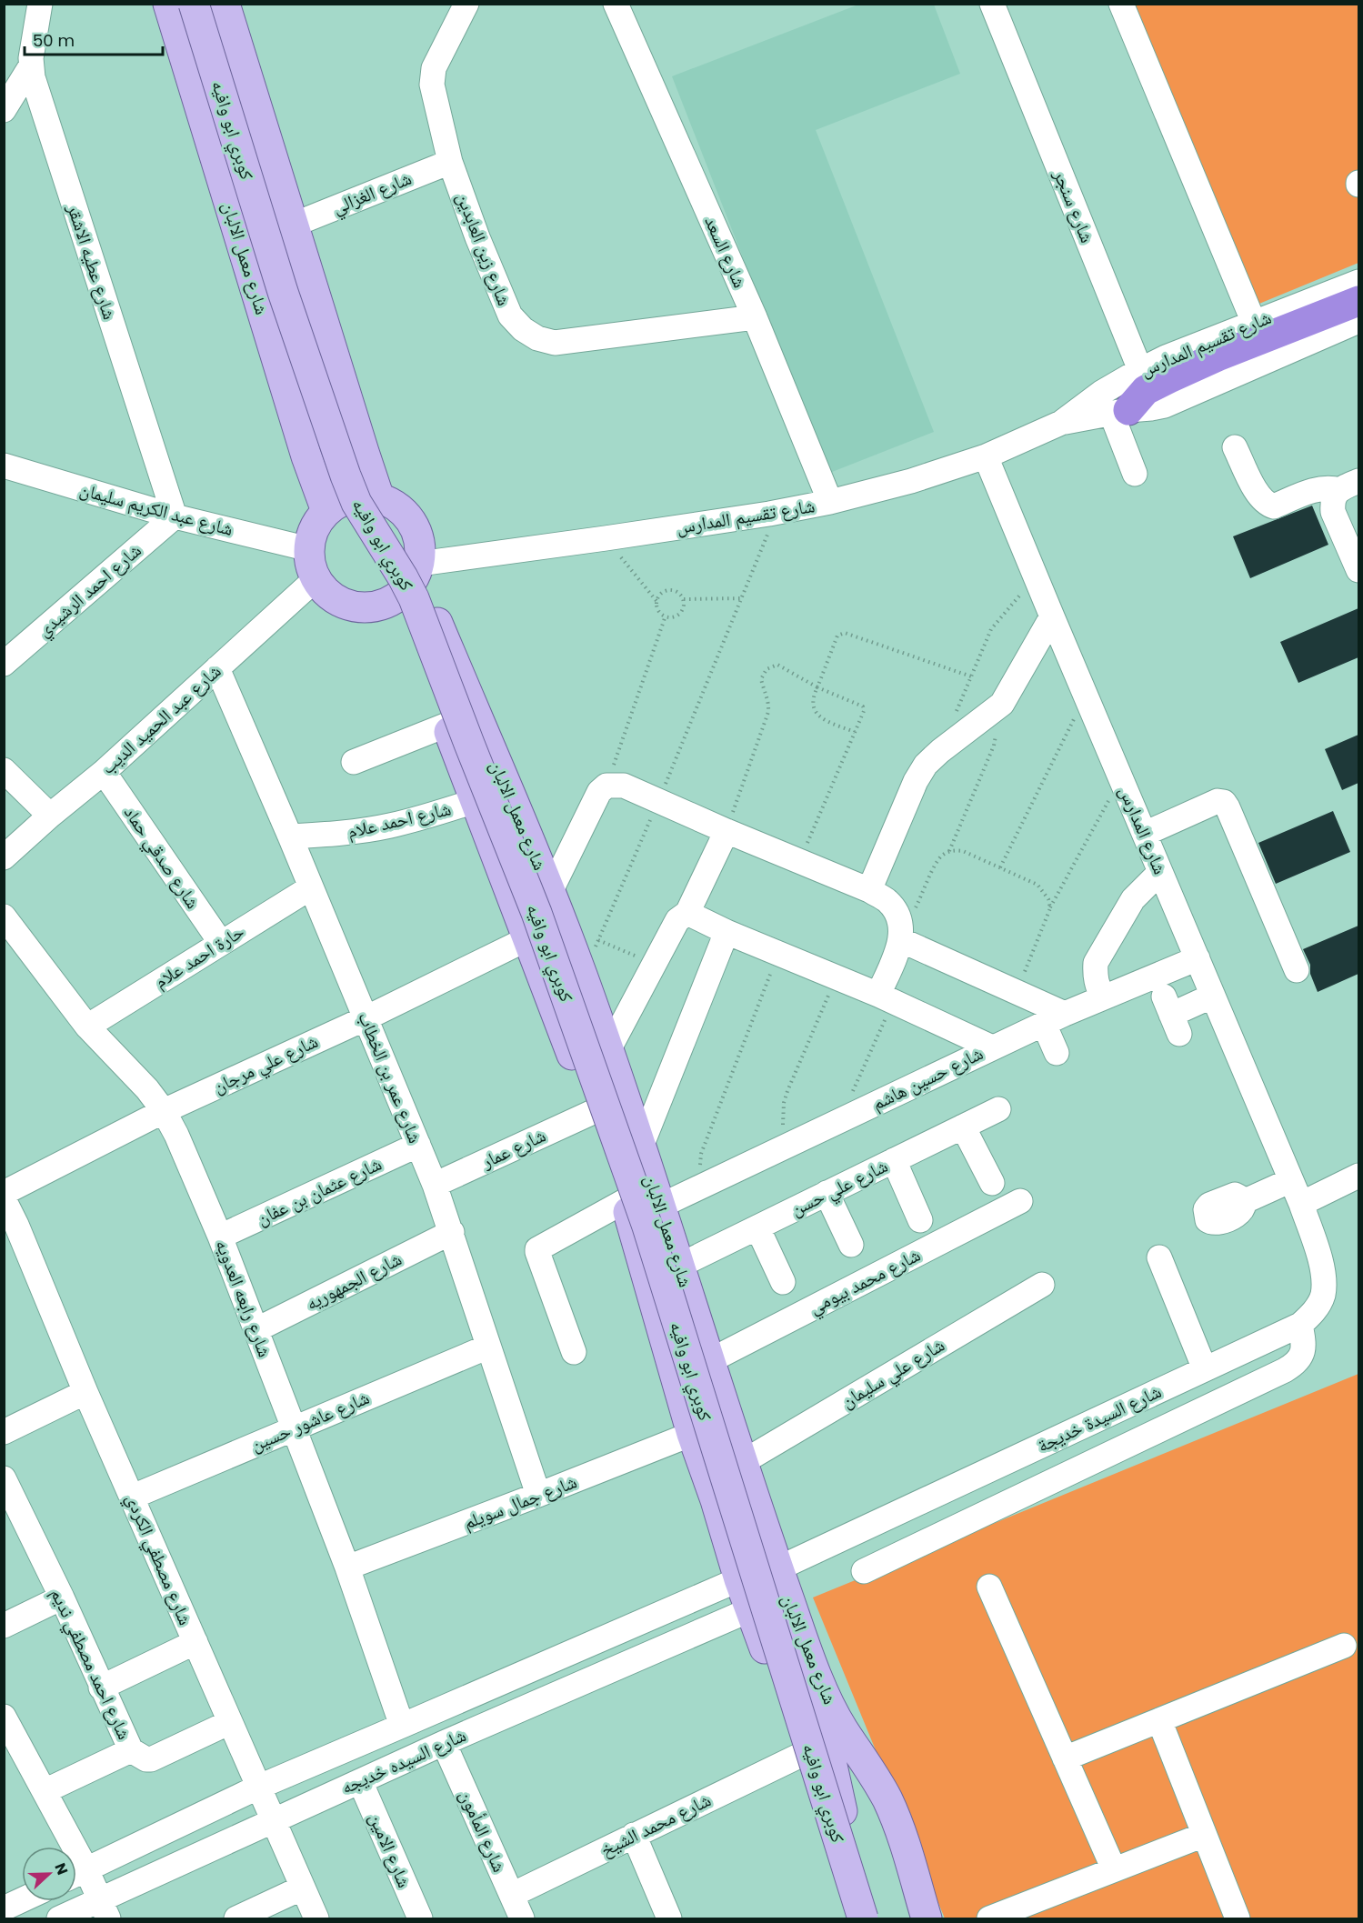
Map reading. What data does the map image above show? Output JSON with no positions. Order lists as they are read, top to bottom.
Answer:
{
  "streets": {
    "main road": ["كوبري ابو وافيه", "شارع معمل الالبان"],
    "street": [
      "شارع الغزالي",
      "شارع سنجر",
      "شارع زين العابدين",
      "شارع السعد",
      "شارع عطيه الاشقر",
      "شارع تقسيم المدارس",
      "شارع عبد الكريم سليمان",
      "شارع احمد الرشيدي",
      "شارع عبد الحميد الديب",
      "شارع احمد علام",
      "شارع المدارس",
      "شارع صدقي حماد",
      "حارة احمد علام",
      "شارع علي مرجان",
      "شارع عمر بن الخطاب",
      "شارع حسين هاشم",
      "شارع عمار",
      "شارع علي حسن",
      "شارع عثمان بن عفان",
      "شارع الجمهوريه",
      "شارع محمد بيومي",
      "شارع رابعه العدويه",
      "شارع علي سليمان",
      "شارع السيدة خديجة",
      "شارع عاشور حسين",
      "شارع جمال سويلم",
      "شارع مصطفي الكردي",
      "شارع احمد مصطفي نديم",
      "شارع السيده خديجه",
      "شارع محمد الشيخ",
      "شارع المأمون",
      "شارع الامين"
    ]
  },
  "crossings": [
    ["كوبري ابو وافيه", "شارع معمل الالبان"],
    ["شارع الغزالي", "شارع زين العابدين"],
    ["شارع سنجر", "شارع تقسيم المدارس"],
    ["شارع زين العابدين", "شارع السعد"],
    ["شارع السعد", "شارع تقسيم المدارس"],
    ["شارع معمل الالبان", "شارع تقسيم المدارس"],
    ["شارع معمل الالبان", "شارع عبد الكريم سليمان"],
    ["شارع معمل الالبان", "شارع عبد الحميد الديب"],
    ["شارع معمل الالبان", "شارع احمد علام"],
    ["شارع معمل الالبان", "شارع علي مرجان"],
    ["شارع معمل الالبان", "شارع حسين هاشم"],
    ["شارع معمل الالبان", "شارع عمار"],
    ["شارع معمل الالبان", "شارع علي حسن"],
    ["شارع معمل الالبان", "شارع محمد بيومي"],
    ["شارع معمل الالبان", "شارع علي سليمان"],
    ["شارع معمل الالبان", "شارع السيدة خديجة"],
    ["شارع معمل الالبان", "شارع جمال سويلم"],
    ["شارع معمل الالبان", "شارع السيده خديجه"],
    ["شارع معمل الالبان", "شارع محمد الشيخ"],
    ["شارع عطيه الاشقر", "شارع عبد الكريم سليمان"],
    ["شارع عطيه الاشقر", "شارع احمد الرشيدي"],
    ["شارع تقسيم المدارس", "شارع عبد الكريم سليمان"],
    ["شارع تقسيم المدارس", "شارع عبد الحميد الديب"],
    ["شارع تقسيم المدارس", "شارع المدارس"],
    ["شارع عبد الكريم سليمان", "شارع احمد الرشيدي"],
    ["شارع عبد الكريم سليمان", "شارع عبد الحميد الديب"],
    ["شارع عبد الحميد الديب", "شارع صدقي حماد"],
    ["شارع عبد الحميد الديب", "شارع عمر بن الخطاب"],
    ["شارع احمد علام", "شارع عمر بن الخطاب"],
    ["شارع المدارس", "شارع حسين هاشم"],
    ["شارع المدارس", "شارع السيدة خديجة"],
    ["شارع صدقي حماد", "حارة احمد علام"],
    ["حارة احمد علام", "شارع عمر بن الخطاب"],
    ["حارة احمد علام", "شارع رابعه العدويه"],
    ["شارع علي مرجان", "شارع عمر بن الخطاب"],
    ["شارع علي مرجان", "شارع رابعه العدويه"],
    ["شارع عمر بن الخطاب", "شارع عمار"],
    ["شارع عمر بن الخطاب", "شارع عثمان بن عفان"],
    ["شارع عمر بن الخطاب", "شارع الجمهوريه"],
    ["شارع عمر بن الخطاب", "شارع عاشور حسين"],
    ["شارع عمر بن الخطاب", "شارع جمال سويلم"],
    ["شارع عثمان بن عفان", "شارع رابعه العدويه"],
    ["شارع الجمهوريه", "شارع رابعه العدويه"],
    ["شارع رابعه العدويه", "شارع عاشور حسين"],
    ["شارع رابعه العدويه", "شارع جمال سويلم"],
    ["شارع رابعه العدويه", "شارع السيده خديجه"],
    ["شارع رابعه العدويه", "شارع المأمون"],
    ["شارع عاشور حسين", "شارع مصطفي الكردي"],
    ["شارع مصطفي الكردي", "شارع احمد مصطفي نديم"],
    ["شارع مصطفي الكردي", "شارع السيده خديجه"],
    ["شارع السيده خديجه", "شارع المأمون"],
    ["شارع السيده خديجه", "شارع الامين"],
    ["شارع محمد الشيخ", "شارع المأمون"]
  ],
  "scale_bar": "50 m",
  "north": "right"
}
